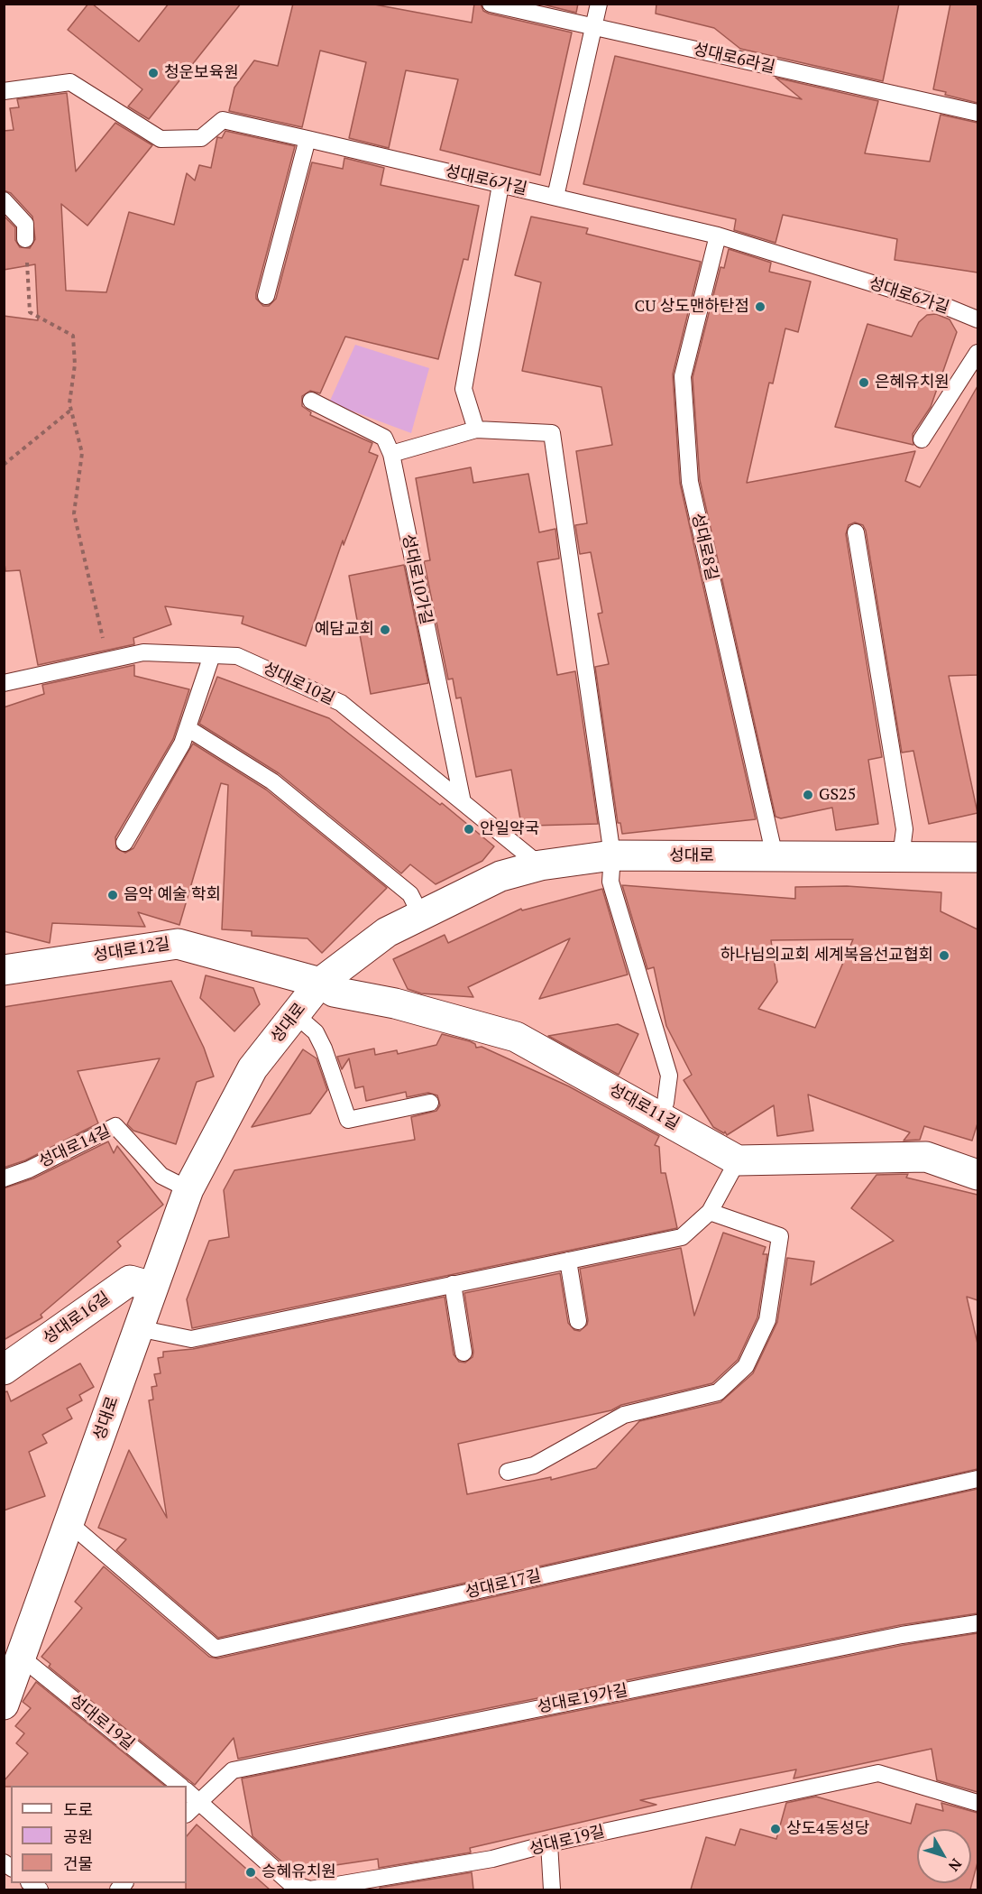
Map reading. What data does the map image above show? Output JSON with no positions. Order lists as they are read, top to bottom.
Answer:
{
  "streets": {
    "street": [
      "성대로",
      "성대로12길",
      "성대로11길",
      "성대로16길"
    ],
    "lane": [
      "성대로6라길",
      "성대로6가길",
      "성대로8길",
      "성대로10가길",
      "성대로10길",
      "성대로14길",
      "성대로17길",
      "성대로19가길",
      "성대로19길"
    ]
  },
  "crossings": [
    ["성대로6가길", "성대로8길"],
    ["성대로8길", "성대로"],
    ["성대로10가길", "성대로10길"],
    ["성대로10길", "성대로"],
    ["성대로", "성대로12길"],
    ["성대로", "성대로11길"],
    ["성대로", "성대로14길"],
    ["성대로", "성대로16길"],
    ["성대로", "성대로17길"],
    ["성대로", "성대로19길"],
    ["성대로12길", "성대로11길"],
    ["성대로19가길", "성대로19길"]
  ],
  "places": [
    "청운보육원",
    "CU 상도맨하탄점",
    "은혜유치원",
    "예담교회",
    "GS25",
    "안일약국",
    "음악 예술 학회",
    "하나님의교회 세계복음선교협회",
    "상도4동성당",
    "승혜유치원"
  ],
  "legend": ["도로", "공원", "건물"],
  "north": "bottom right"
}
